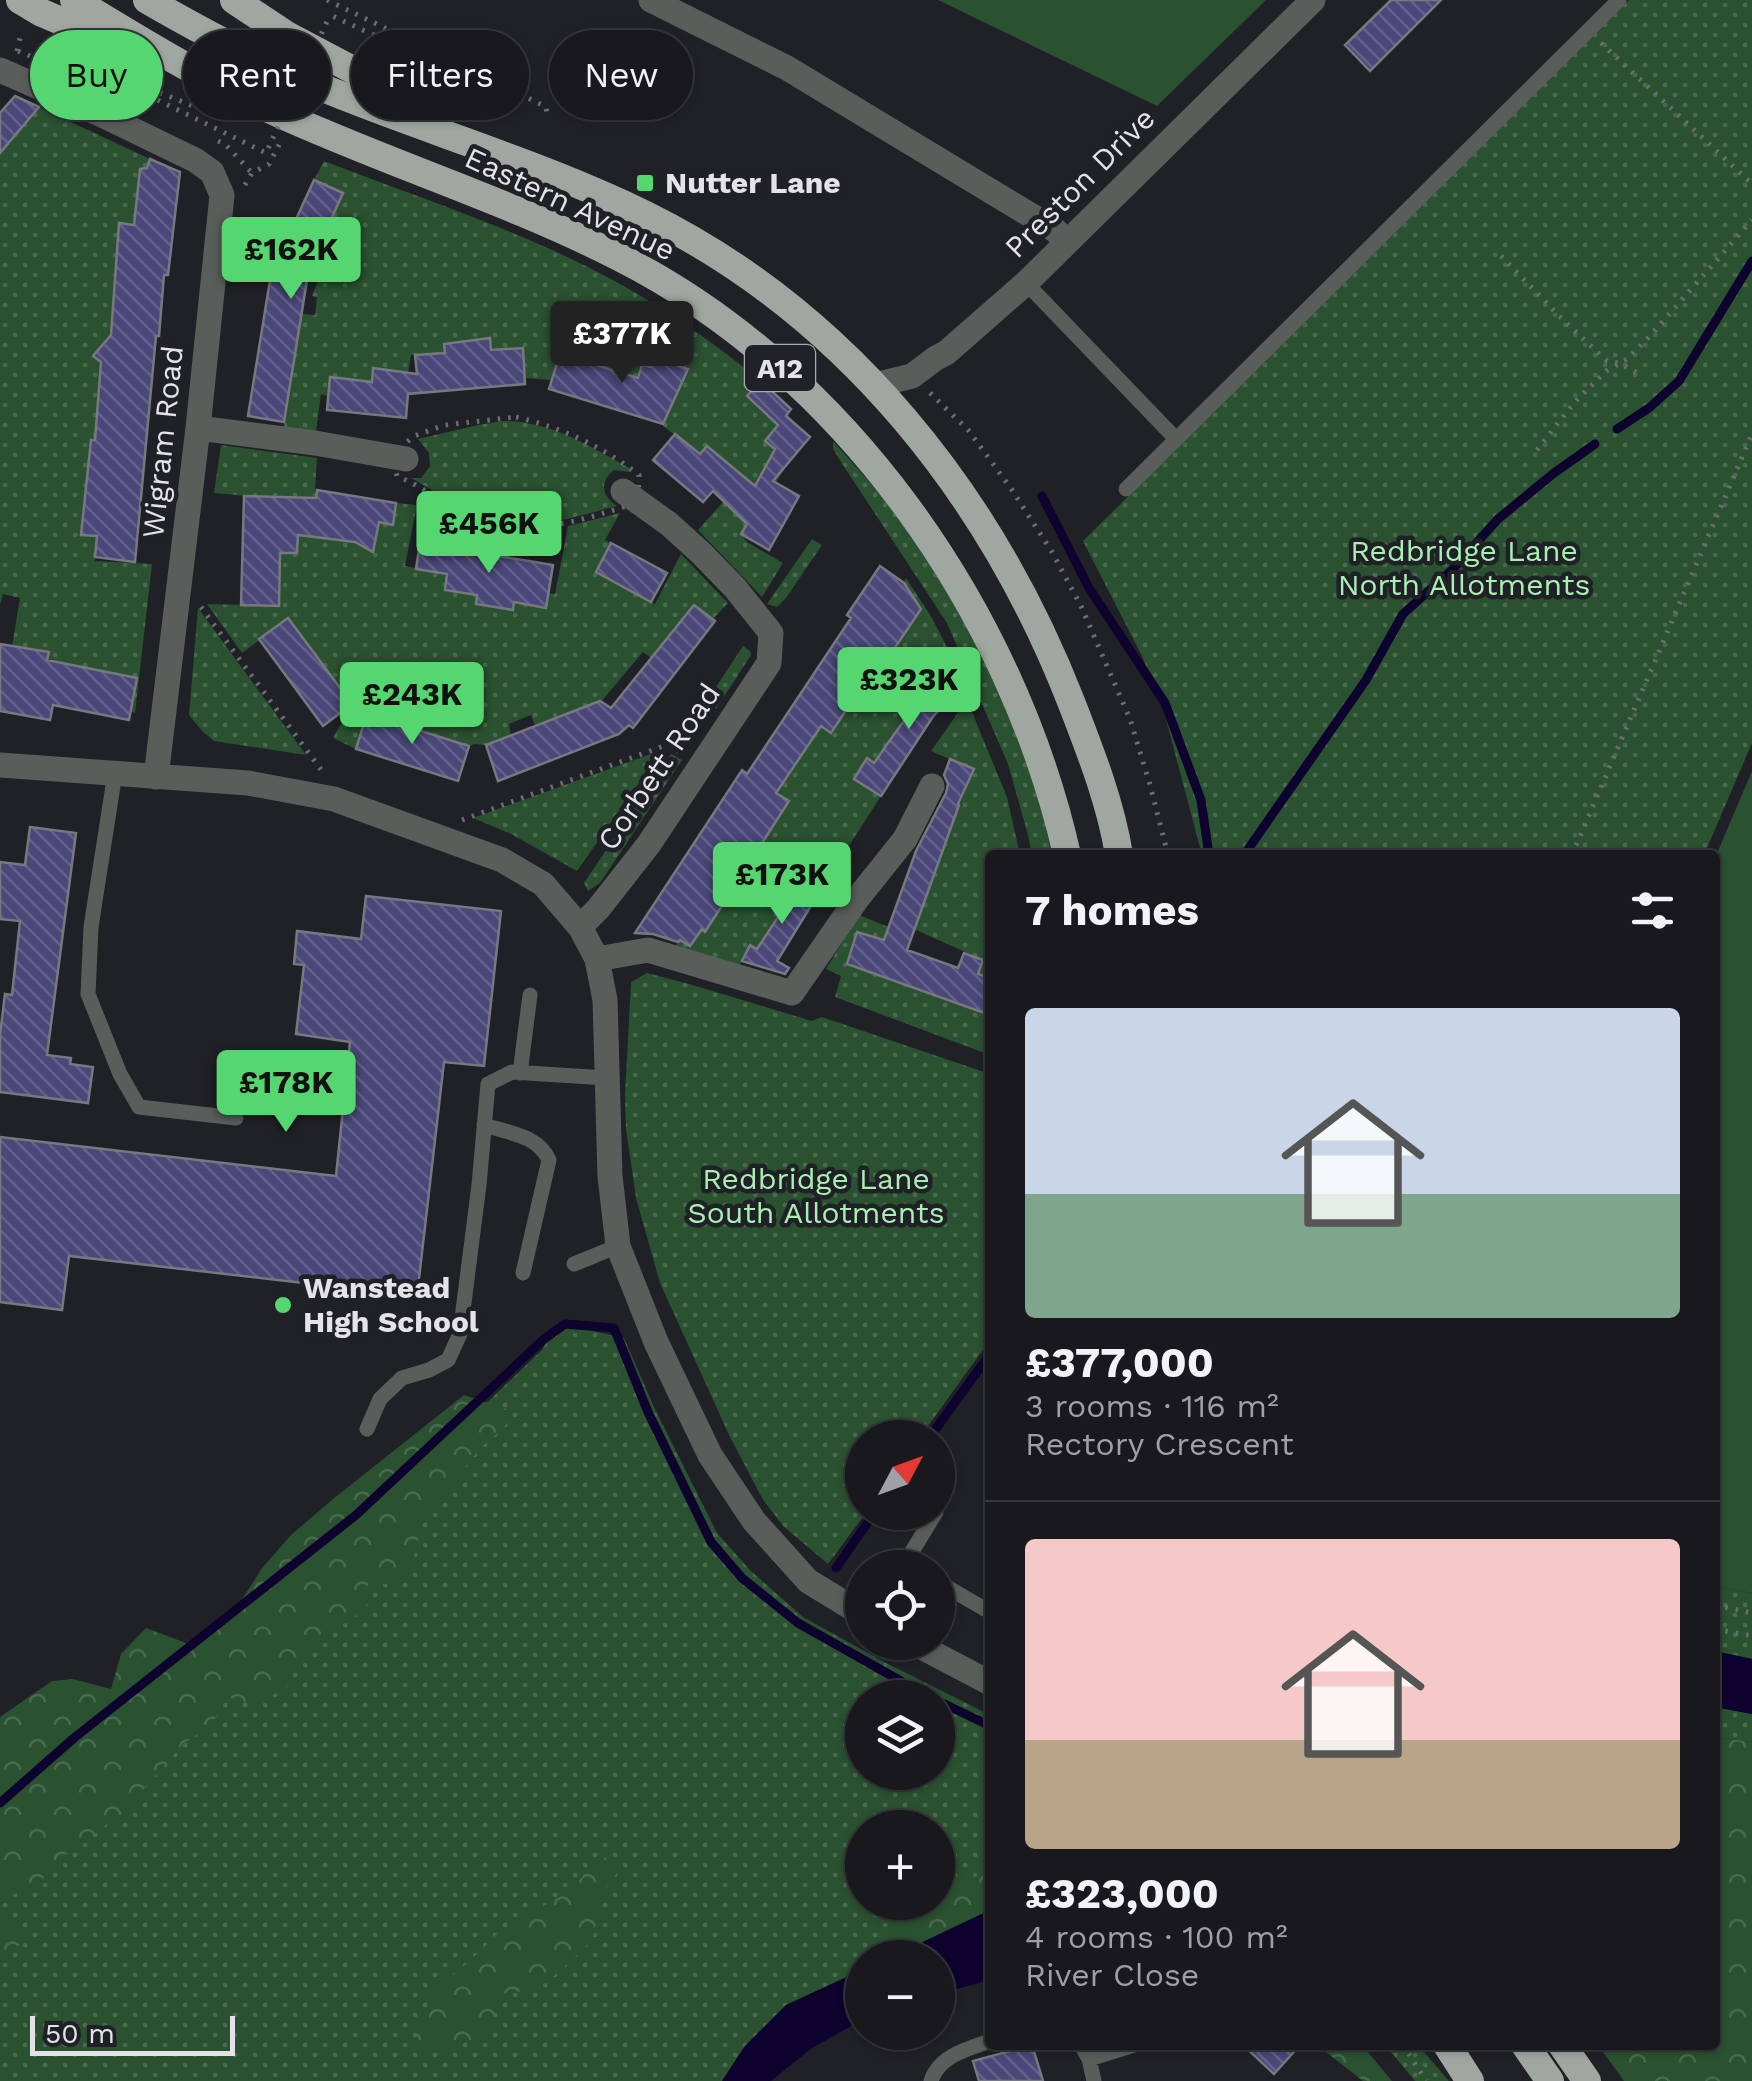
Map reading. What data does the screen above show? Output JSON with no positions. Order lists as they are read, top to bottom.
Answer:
{
  "streets": {
    "highway": ["Eastern Avenue", "A12"],
    "street": ["Preston Drive", "Wigram Road", "Corbett Road"]
  },
  "crossings": [
    ["Preston Drive", "Eastern Avenue"],
    ["Eastern Avenue", "A12"]
  ],
  "parks": ["Redbridge Lane North Allotments", "Redbridge Lane South Allotments"],
  "places": {
    "transit": ["Nutter Lane"],
    "other": ["Wanstead High School"]
  },
  "scale_bar": "50 m",
  "north": "top right",
  "page": {
    "chip": [
      "Buy",
      "Rent",
      "Filters",
      "New"
    ],
    "price": [
      "£162K",
      "£377K",
      "£456K",
      "£323K",
      "£243K",
      "£173K",
      "£178K"
    ],
    "heading": "7 homes",
    "list": [
      {
        "name": "£377,000",
        "note": "3 rooms · 116 m² · Rectory Crescent"
      },
      {
        "name": "£323,000",
        "note": "4 rooms · 100 m² · River Close"
      }
    ],
    "map_buttons": ["+", "−"],
    "scale": "50 m"
  }
}
